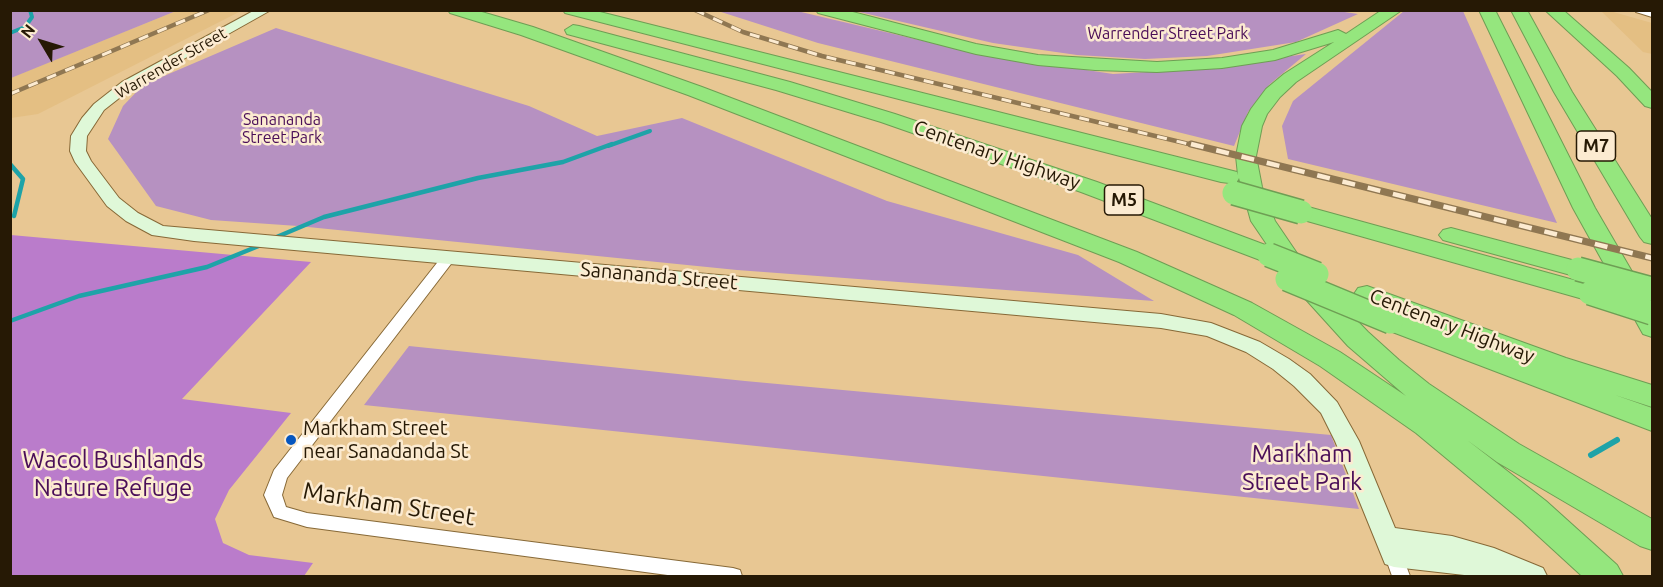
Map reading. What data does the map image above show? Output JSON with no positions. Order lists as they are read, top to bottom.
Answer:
{
  "streets": {
    "highway": ["M7", "Centenary Highway", "M5"],
    "street": ["Warrender Street", "Sanananda Street", "Markham Street"]
  },
  "crossings": [
    ["Warrender Street", "Sanananda Street"],
    ["Sanananda Street", "Markham Street"]
  ],
  "parks": [
    "Warrender Street Park",
    "Sanananda Street Park",
    "Markham Street Park",
    "Wacol Bushlands Nature Refuge"
  ],
  "places": ["Markham Street near Sanadanda St"],
  "north": "top left"
}
